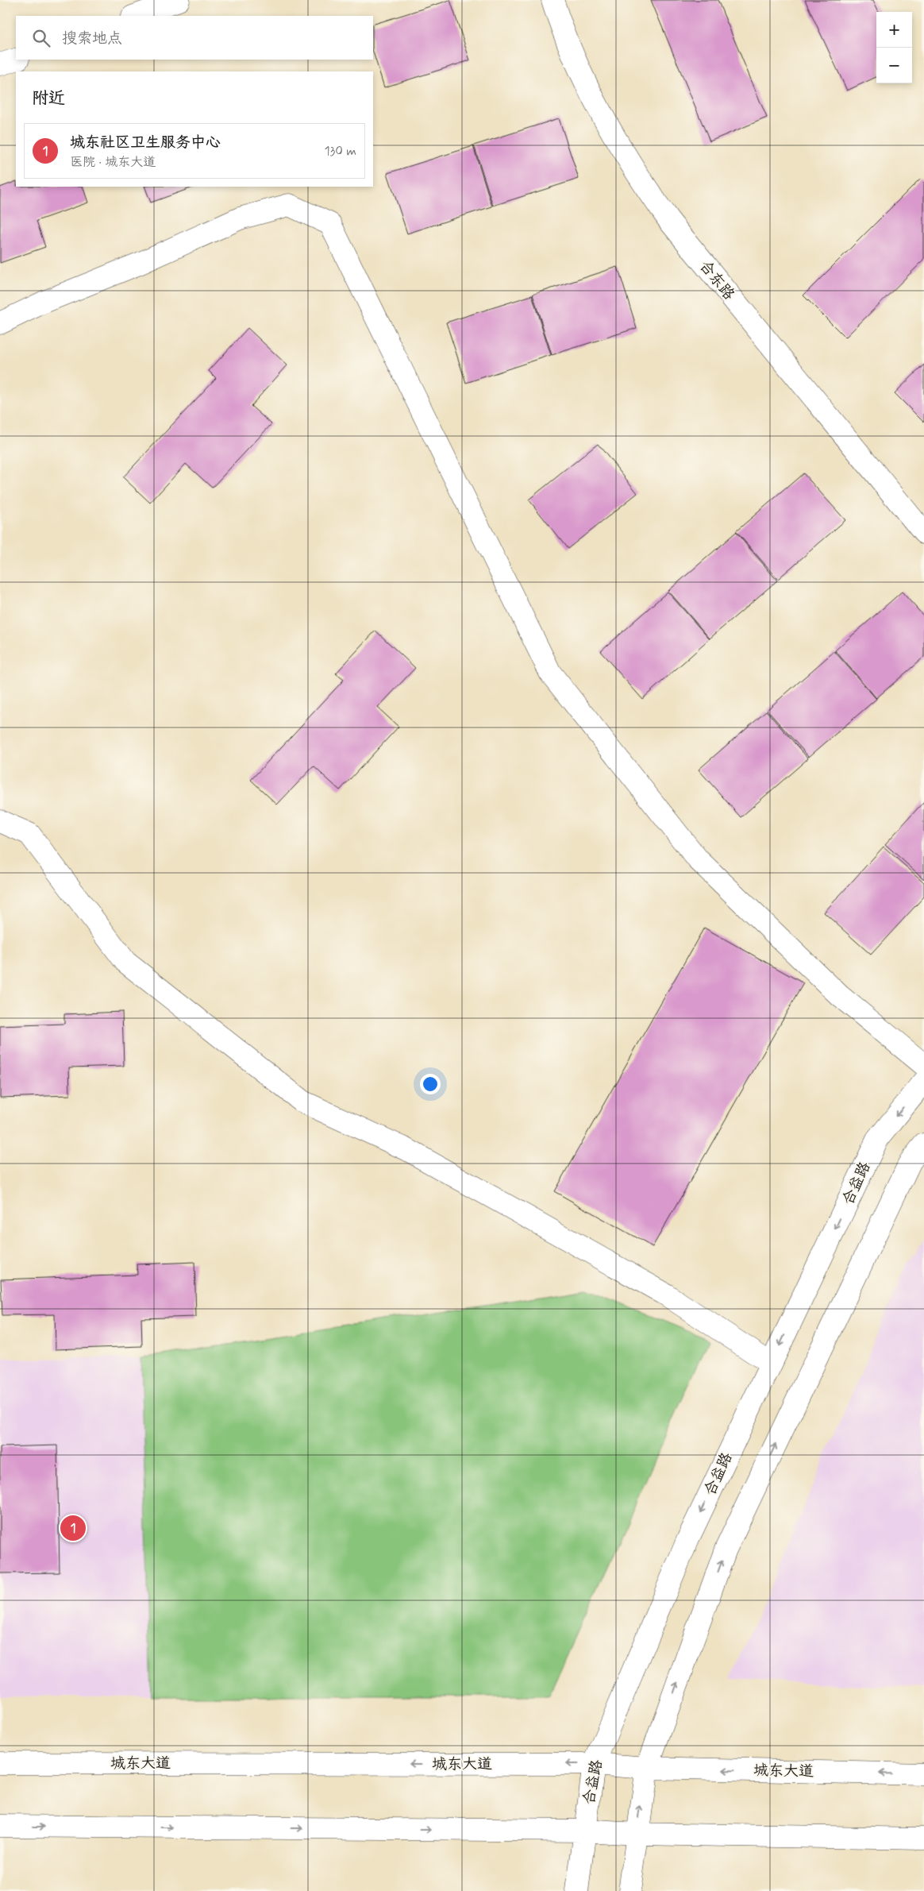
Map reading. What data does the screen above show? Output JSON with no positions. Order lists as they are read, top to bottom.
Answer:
{
  "streets": {
    "main road": ["合东路", "合益路", "城东大道"]
  },
  "crossings": [
    ["合益路", "城东大道"]
  ],
  "page": {
    "map_buttons": ["+", "−"],
    "search": "搜索地点",
    "heading": "附近",
    "list": [
      {
        "mark": "1",
        "name": "城东社区卫生服务中心",
        "note": "医院 · 城东大道",
        "value": "130 m"
      }
    ],
    "pins": "1"
  }
}
